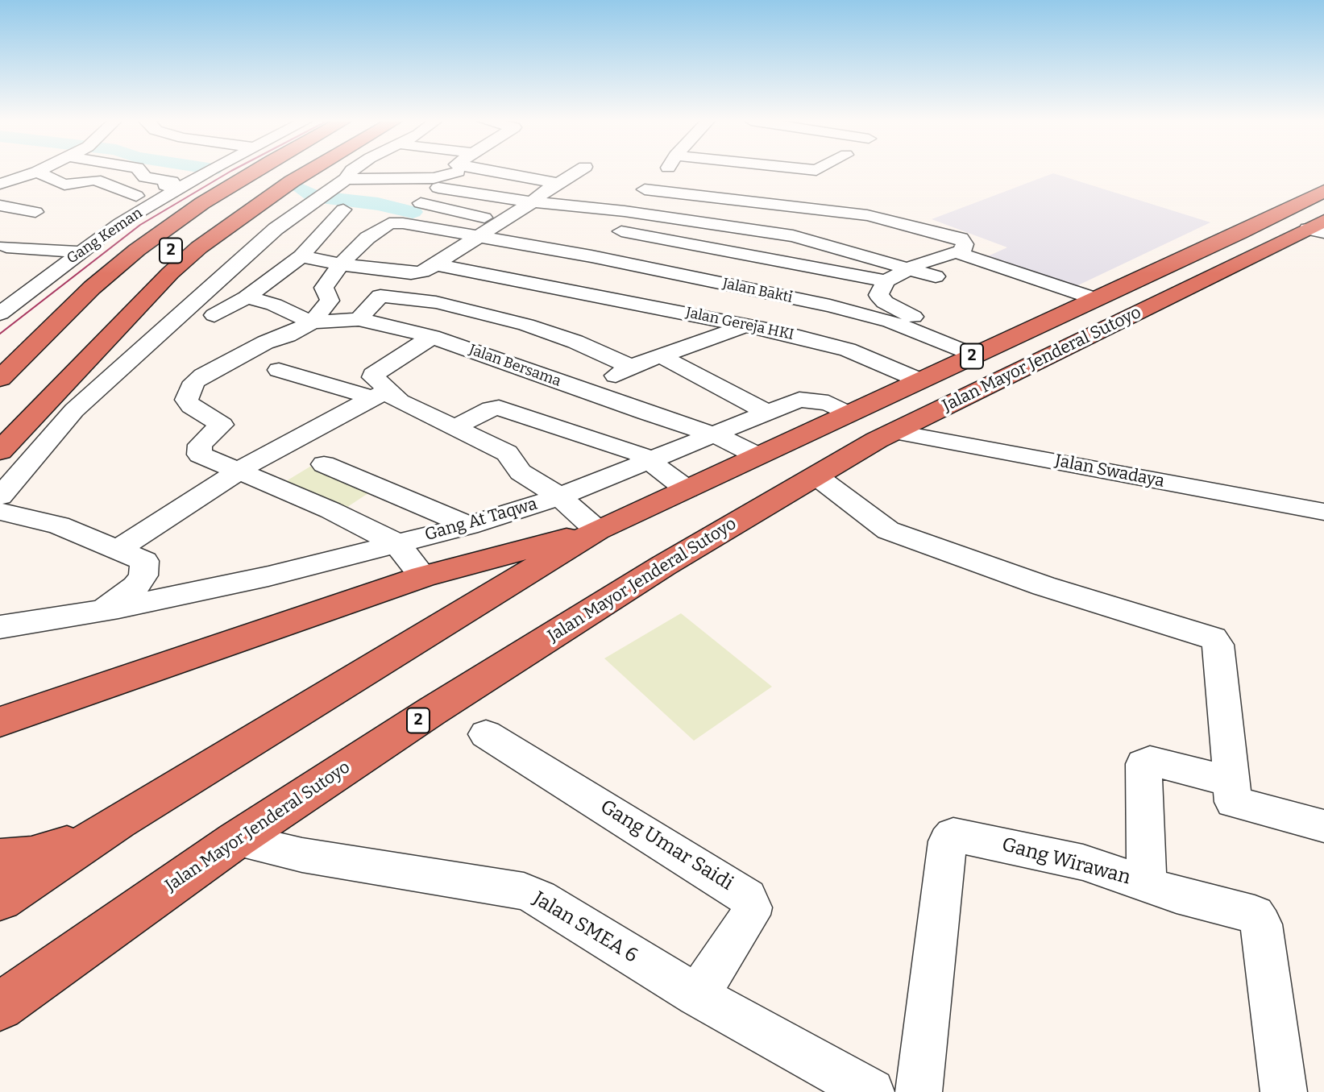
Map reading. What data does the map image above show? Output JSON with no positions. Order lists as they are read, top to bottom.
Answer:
{
  "streets": {
    "highway": ["2", "Jalan Mayor Jenderal Sutoyo"],
    "street": [
      "Gang Keman",
      "Jalan Bakti",
      "Jalan Gereja HKI",
      "Jalan Bersama",
      "Jalan Swadaya",
      "Gang At Taqwa",
      "Gang Umar Saidi",
      "Gang Wirawan",
      "Jalan SMEA 6"
    ]
  },
  "crossings": [
    ["Jalan Bakti", "Jalan Mayor Jenderal Sutoyo"],
    ["Jalan Gereja HKI", "Jalan Mayor Jenderal Sutoyo"],
    ["Jalan Mayor Jenderal Sutoyo", "Jalan Bersama"],
    ["Jalan Mayor Jenderal Sutoyo", "Jalan Swadaya"],
    ["Jalan Mayor Jenderal Sutoyo", "Gang At Taqwa"],
    ["Jalan Mayor Jenderal Sutoyo", "Jalan SMEA 6"],
    ["Jalan Bersama", "Gang At Taqwa"],
    ["Gang Umar Saidi", "Jalan SMEA 6"]
  ]
}
